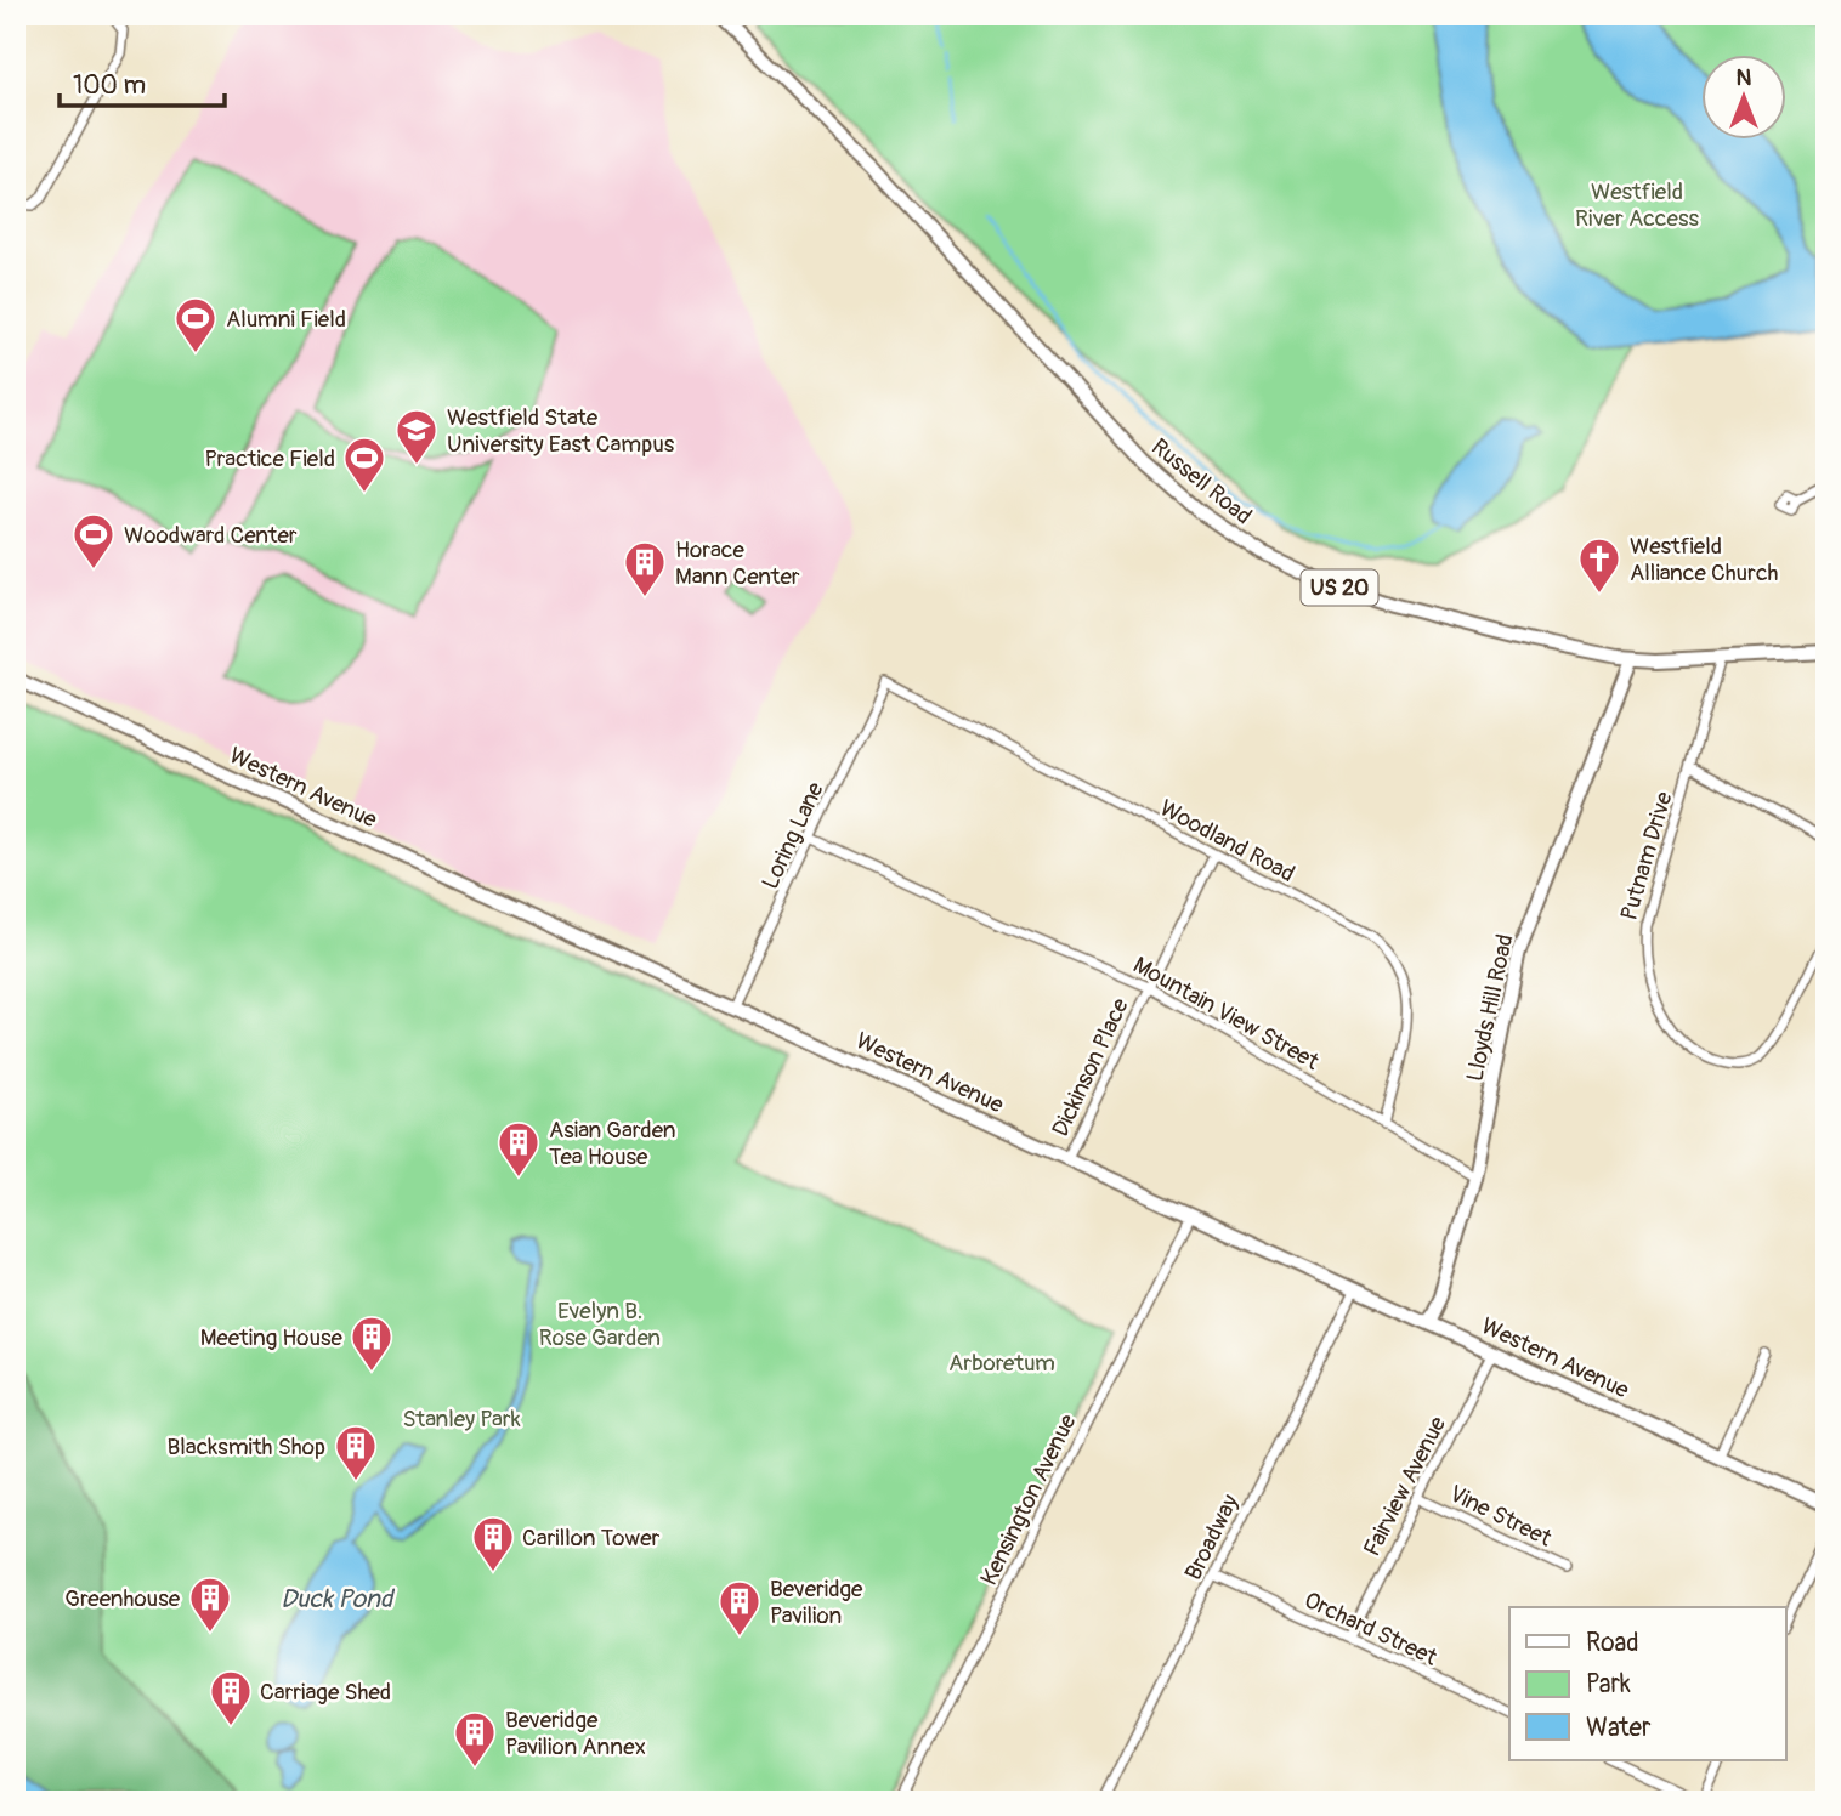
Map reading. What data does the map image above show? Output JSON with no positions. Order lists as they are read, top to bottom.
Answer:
{
  "streets": {
    "main road": [
      "Russell Road",
      "US 20",
      "Western Avenue",
      "Lloyds Hill Road"
    ],
    "street": [
      "Loring Lane",
      "Woodland Road",
      "Putnam Drive",
      "Mountain View Street",
      "Dickinson Place",
      "Fairview Avenue",
      "Kensington Avenue",
      "Vine Street",
      "Broadway",
      "Orchard Street"
    ]
  },
  "crossings": [
    ["Russell Road", "Putnam Drive"],
    ["Russell Road", "Lloyds Hill Road"],
    ["Western Avenue", "Loring Lane"],
    ["Western Avenue", "Lloyds Hill Road"],
    ["Western Avenue", "Dickinson Place"],
    ["Western Avenue", "Fairview Avenue"],
    ["Western Avenue", "Kensington Avenue"],
    ["Western Avenue", "Broadway"],
    ["Loring Lane", "Woodland Road"],
    ["Loring Lane", "Mountain View Street"],
    ["Woodland Road", "Mountain View Street"],
    ["Woodland Road", "Dickinson Place"],
    ["Lloyds Hill Road", "Mountain View Street"],
    ["Mountain View Street", "Dickinson Place"],
    ["Fairview Avenue", "Vine Street"],
    ["Fairview Avenue", "Orchard Street"],
    ["Broadway", "Orchard Street"]
  ],
  "water": ["Duck Pond"],
  "parks": [
    "Westfield River Access",
    "Evelyn B. Rose Garden",
    "Arboretum",
    "Stanley Park"
  ],
  "places": {
    "sports": ["Alumni Field", "Practice Field", "Woodward Center"],
    "school or university": ["Westfield State University East Campus"],
    "church": ["Westfield Alliance Church"],
    "building": [
      "Horace Mann Center",
      "Asian Garden Tea House",
      "Meeting House",
      "Blacksmith Shop",
      "Carillon Tower",
      "Greenhouse",
      "Beveridge Pavilion",
      "Carriage Shed",
      "Beveridge Pavilion Annex"
    ]
  },
  "legend": ["Road", "Park", "Water"],
  "scale_bar": "100 m",
  "north": "top"
}
